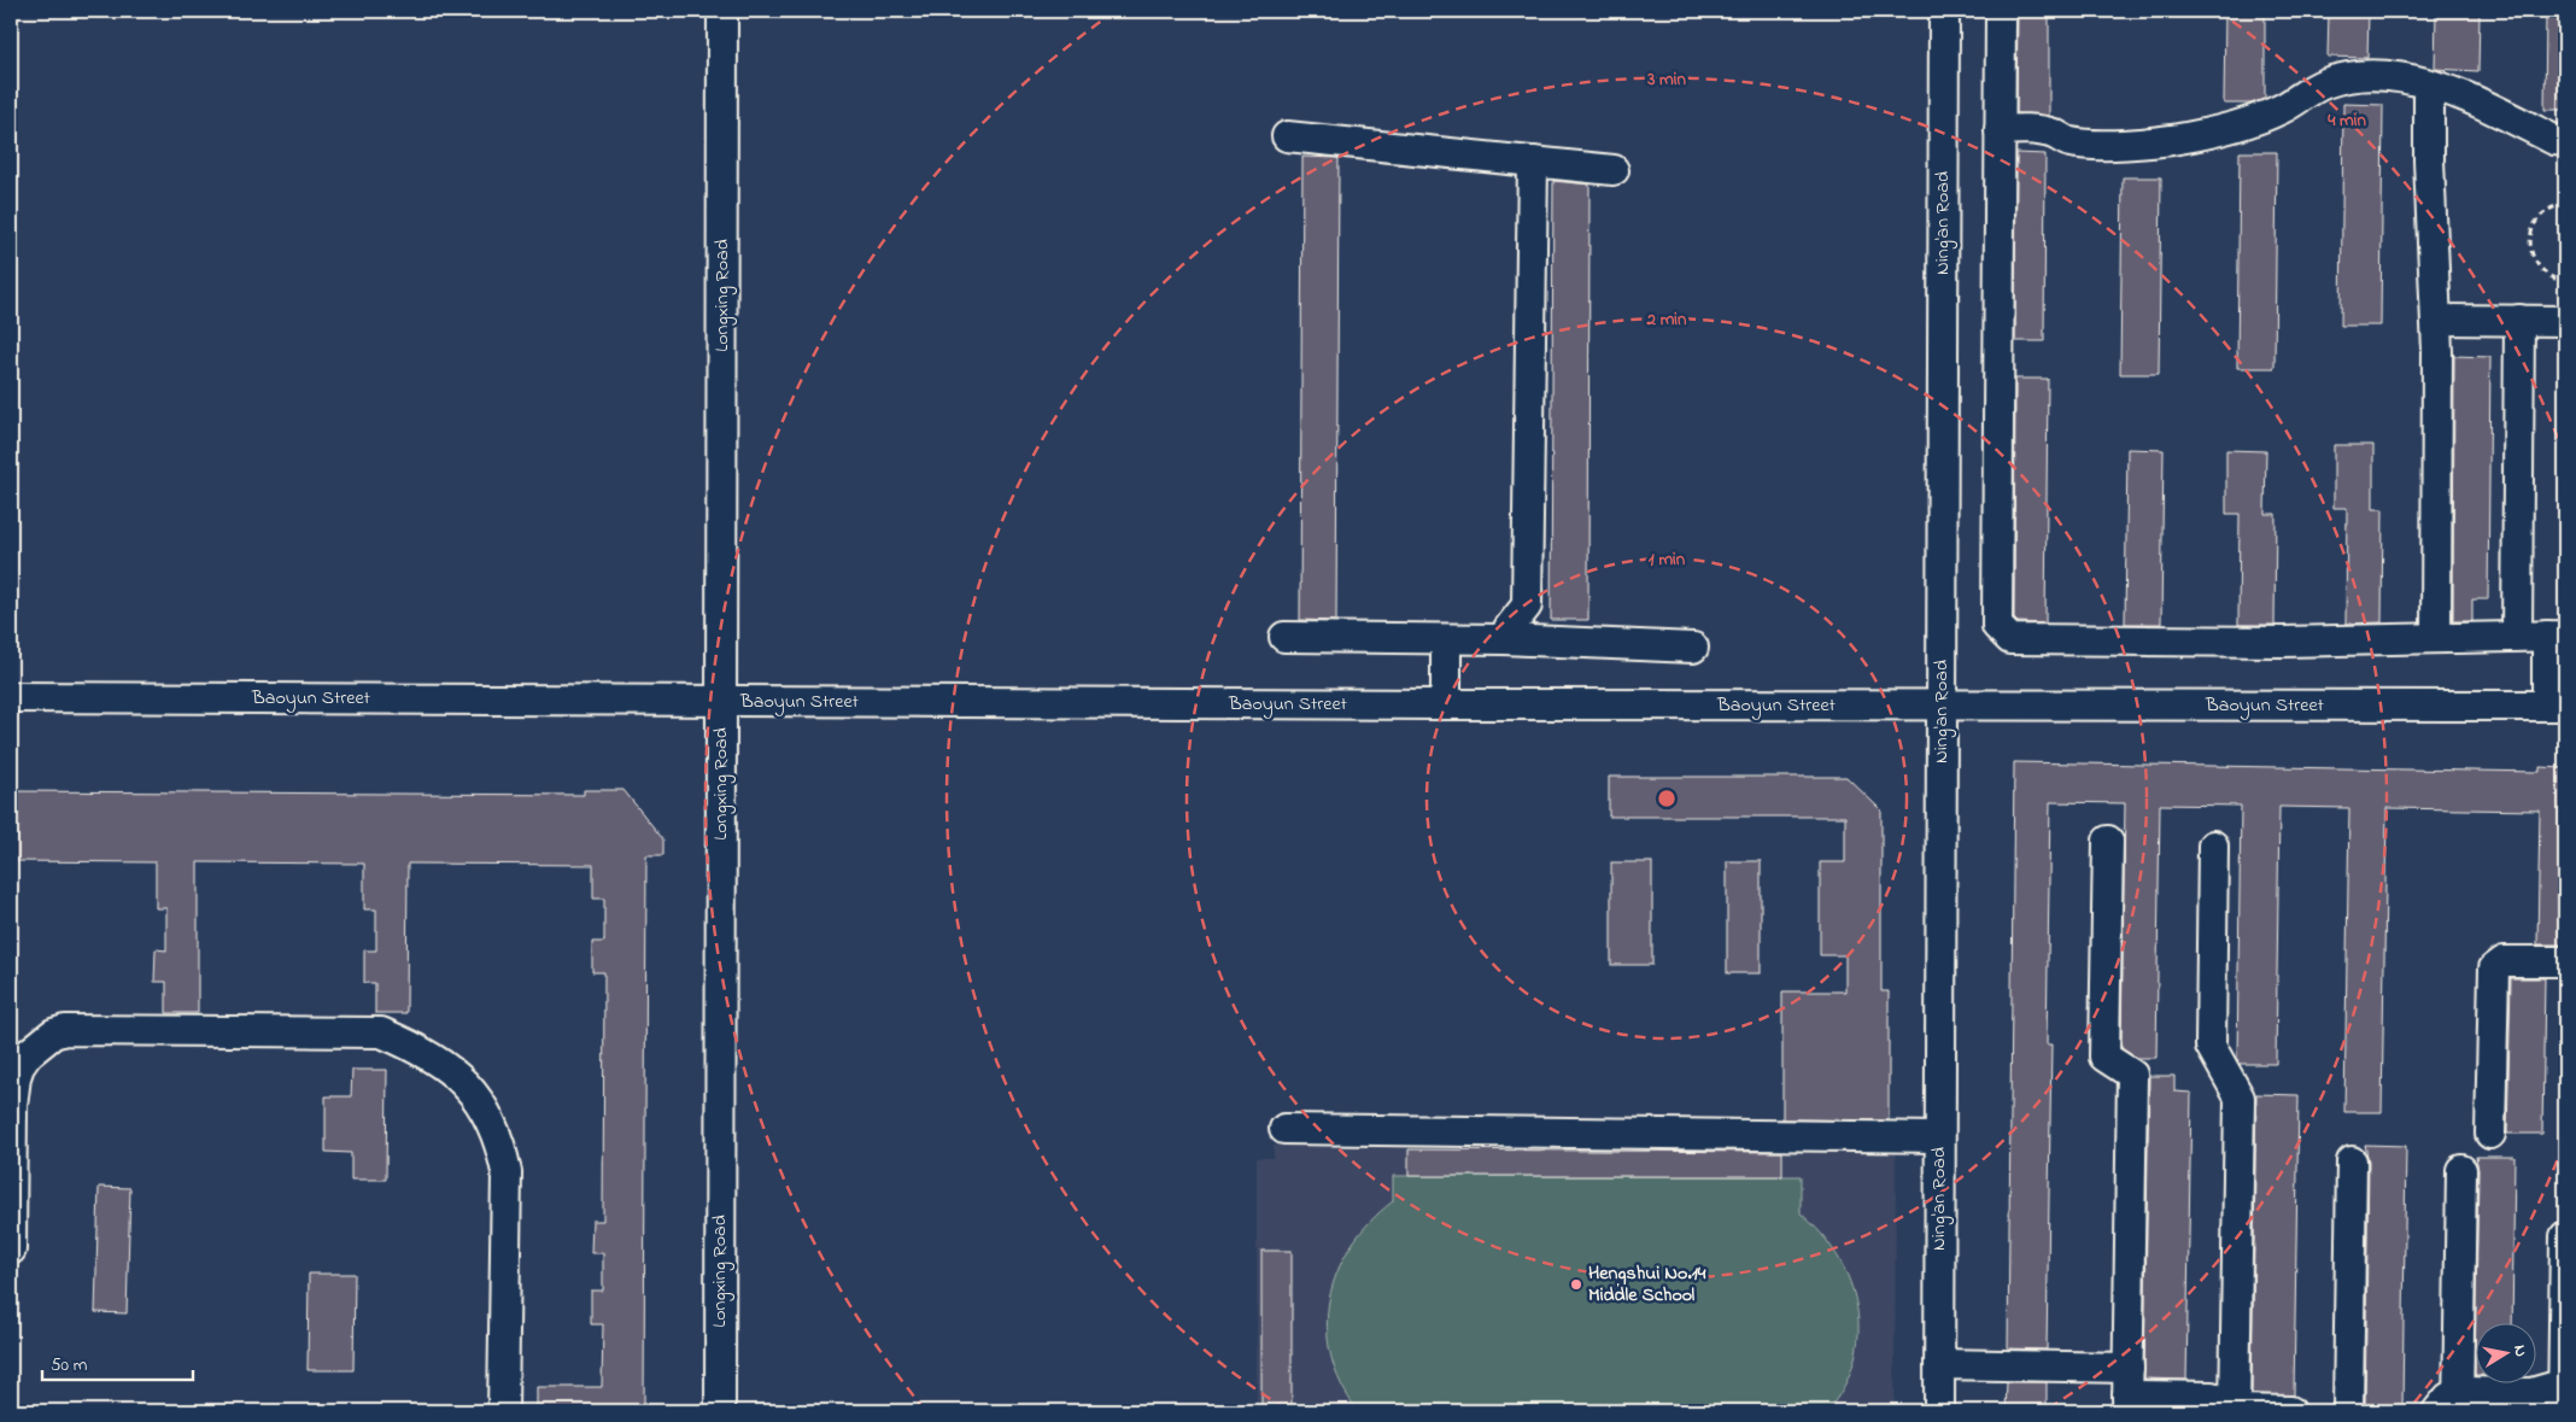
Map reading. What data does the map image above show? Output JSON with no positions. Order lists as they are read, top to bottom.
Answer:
{
  "streets": {
    "street": ["Ning'an Road", "Longxing Road", "Baoyun Street"]
  },
  "crossings": [
    ["Ning'an Road", "Baoyun Street"],
    ["Longxing Road", "Baoyun Street"]
  ],
  "places": ["Hengshui No.14 Middle School"],
  "scale_bar": "50 m",
  "north": "right",
  "rings": [
    "3 min",
    "4 min",
    "2 min",
    "1 min"
  ]
}
